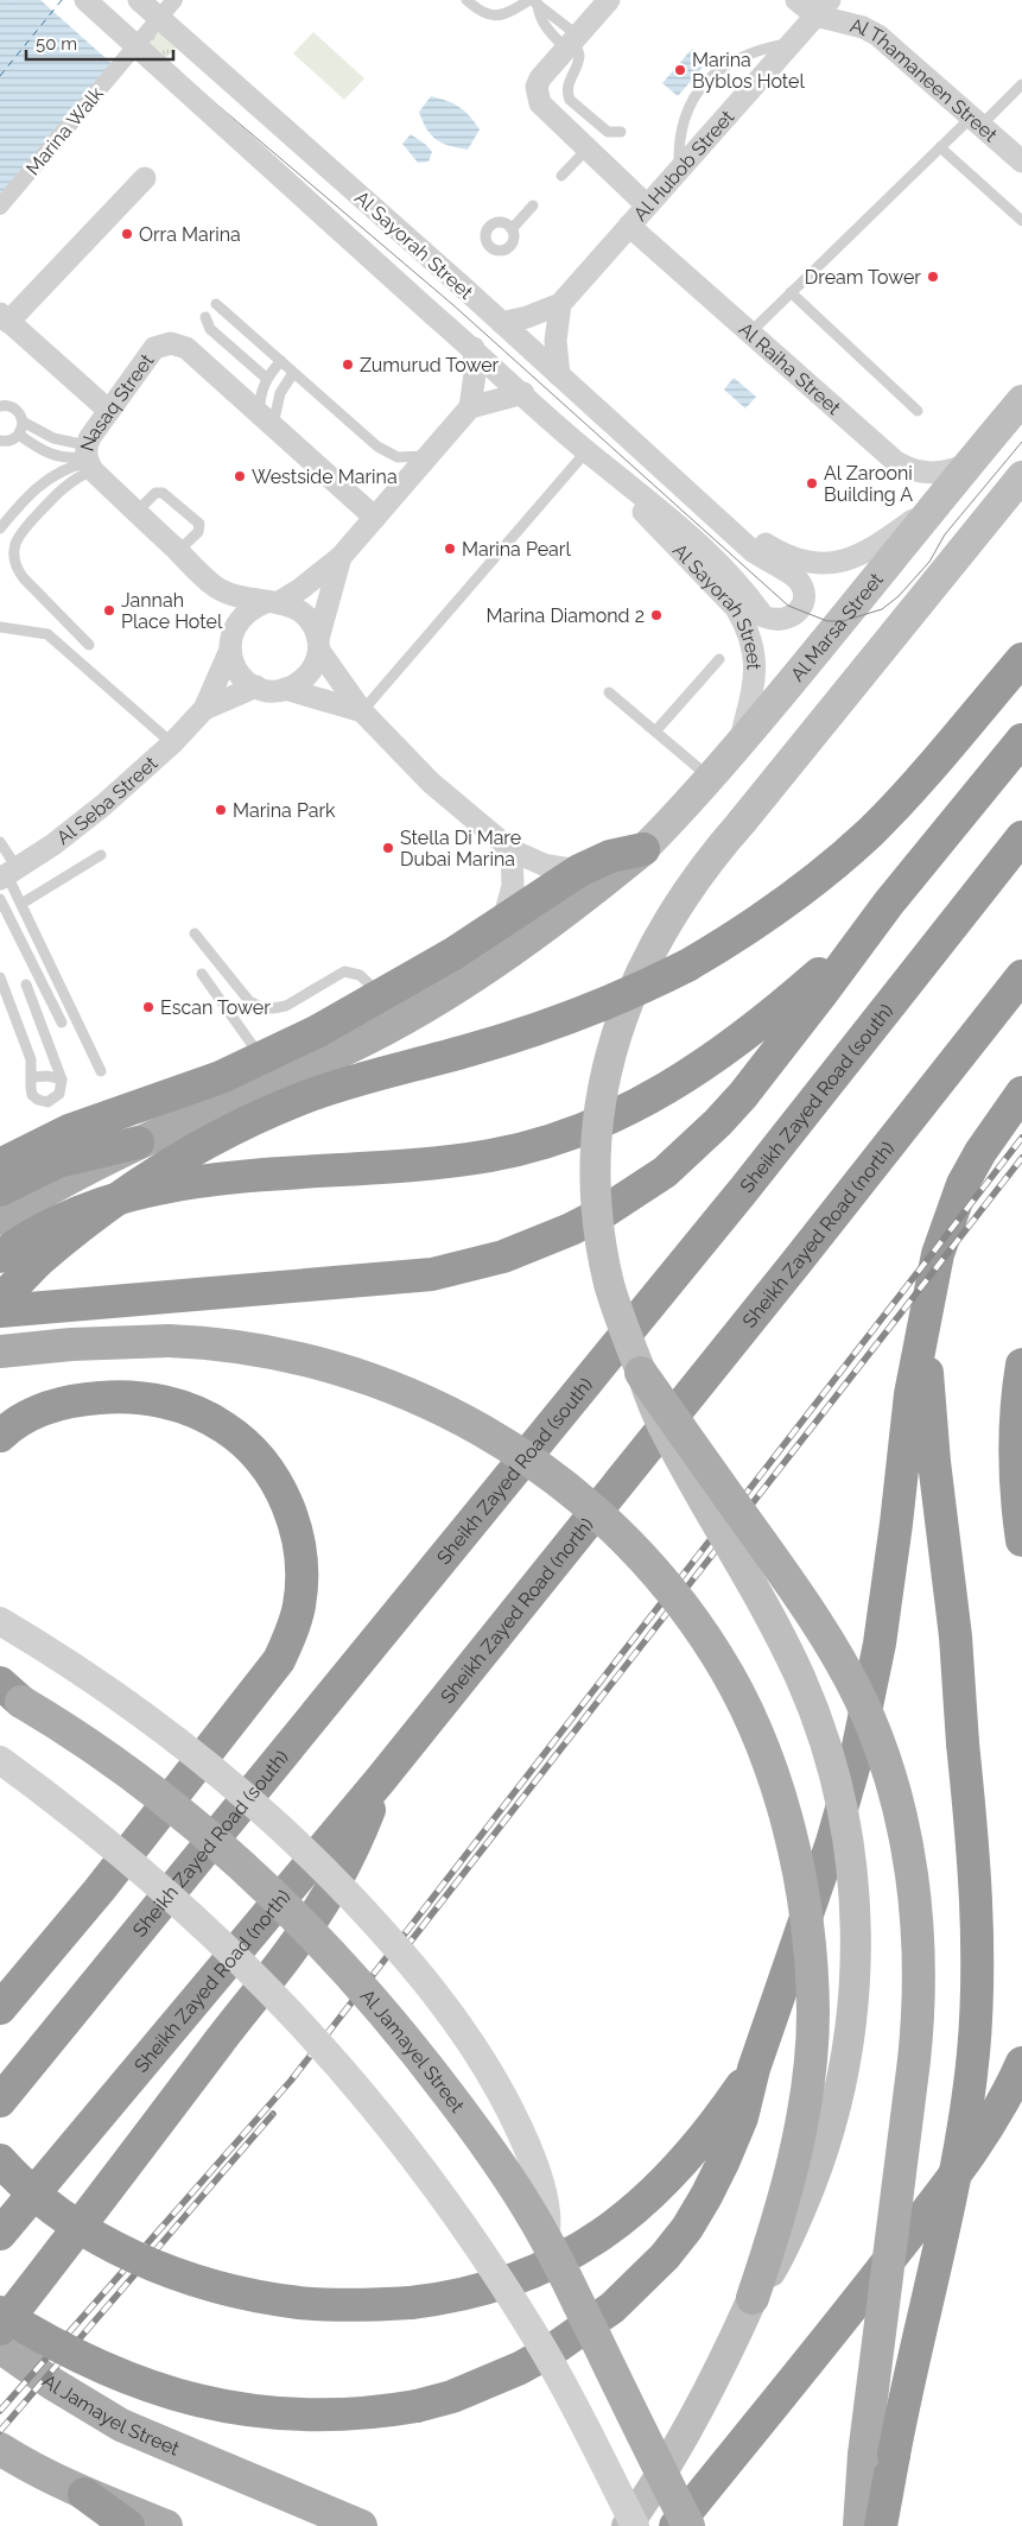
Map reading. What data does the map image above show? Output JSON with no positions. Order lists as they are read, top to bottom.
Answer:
{
  "streets": {
    "highway": ["Sheikh Zayed Road (south)", "Sheikh Zayed Road (north)"],
    "main road": ["Al Marsa Street", "Al Jamayel Street"],
    "street": [
      "Al Thamaneen Street",
      "Marina Walk",
      "Al Hubob Street",
      "Al Sayorah Street",
      "Al Raiha Street",
      "Nasaq Street",
      "Al Seba Street"
    ]
  },
  "crossings": [
    ["Al Thamaneen Street", "Al Hubob Street"],
    ["Al Hubob Street", "Al Sayorah Street"],
    ["Al Hubob Street", "Al Raiha Street"],
    ["Al Sayorah Street", "Al Marsa Street"],
    ["Al Raiha Street", "Al Marsa Street"],
    ["Nasaq Street", "Al Seba Street"]
  ],
  "places": [
    "Marina Byblos Hotel",
    "Orra Marina",
    "Dream Tower",
    "Zumurud Tower",
    "Westside Marina",
    "Al Zarooni Building A",
    "Marina Pearl",
    "Jannah Place Hotel",
    "Marina Diamond 2",
    "Marina Park",
    "Stella Di Mare Dubai Marina",
    "Escan Tower"
  ],
  "scale_bar": "50 m"
}
